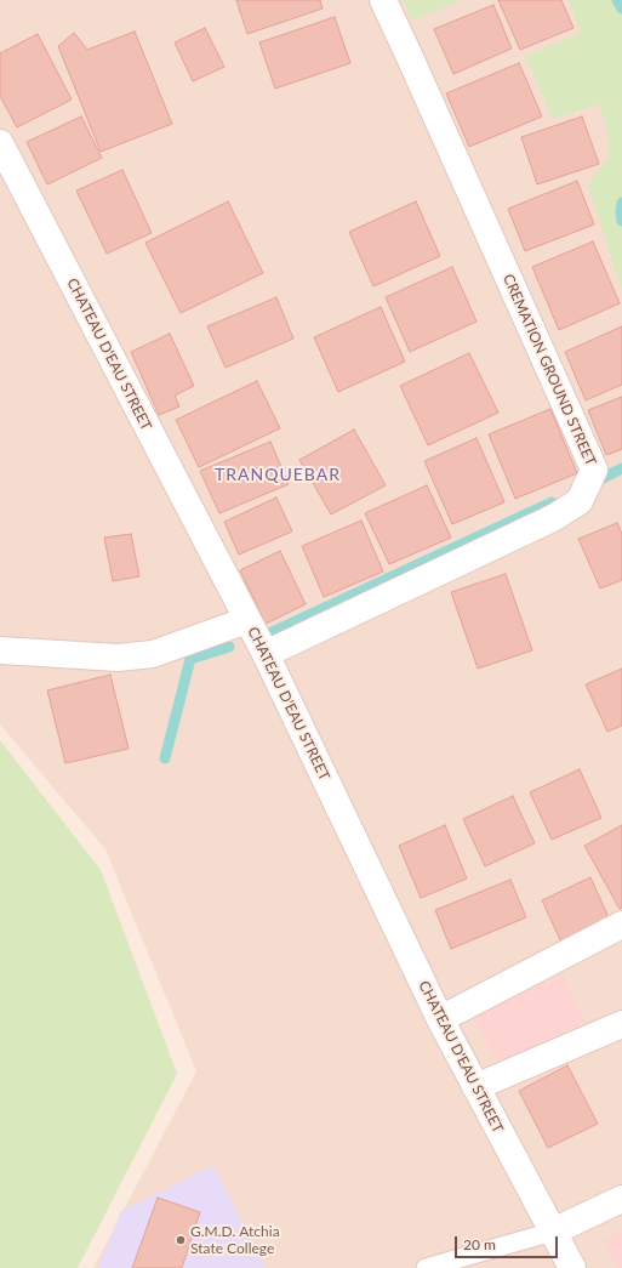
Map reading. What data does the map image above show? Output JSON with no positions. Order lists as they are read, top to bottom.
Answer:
{
  "streets": {
    "street": ["CHATEAU D'EAU STREET", "CREMATION GROUND STREET"]
  },
  "crossings": [
    ["CHATEAU D'EAU STREET", "CREMATION GROUND STREET"]
  ],
  "districts": ["TRANQUEBAR"],
  "places": ["G.M.D. Atchia State College"],
  "scale_bar": "20 m"
}
